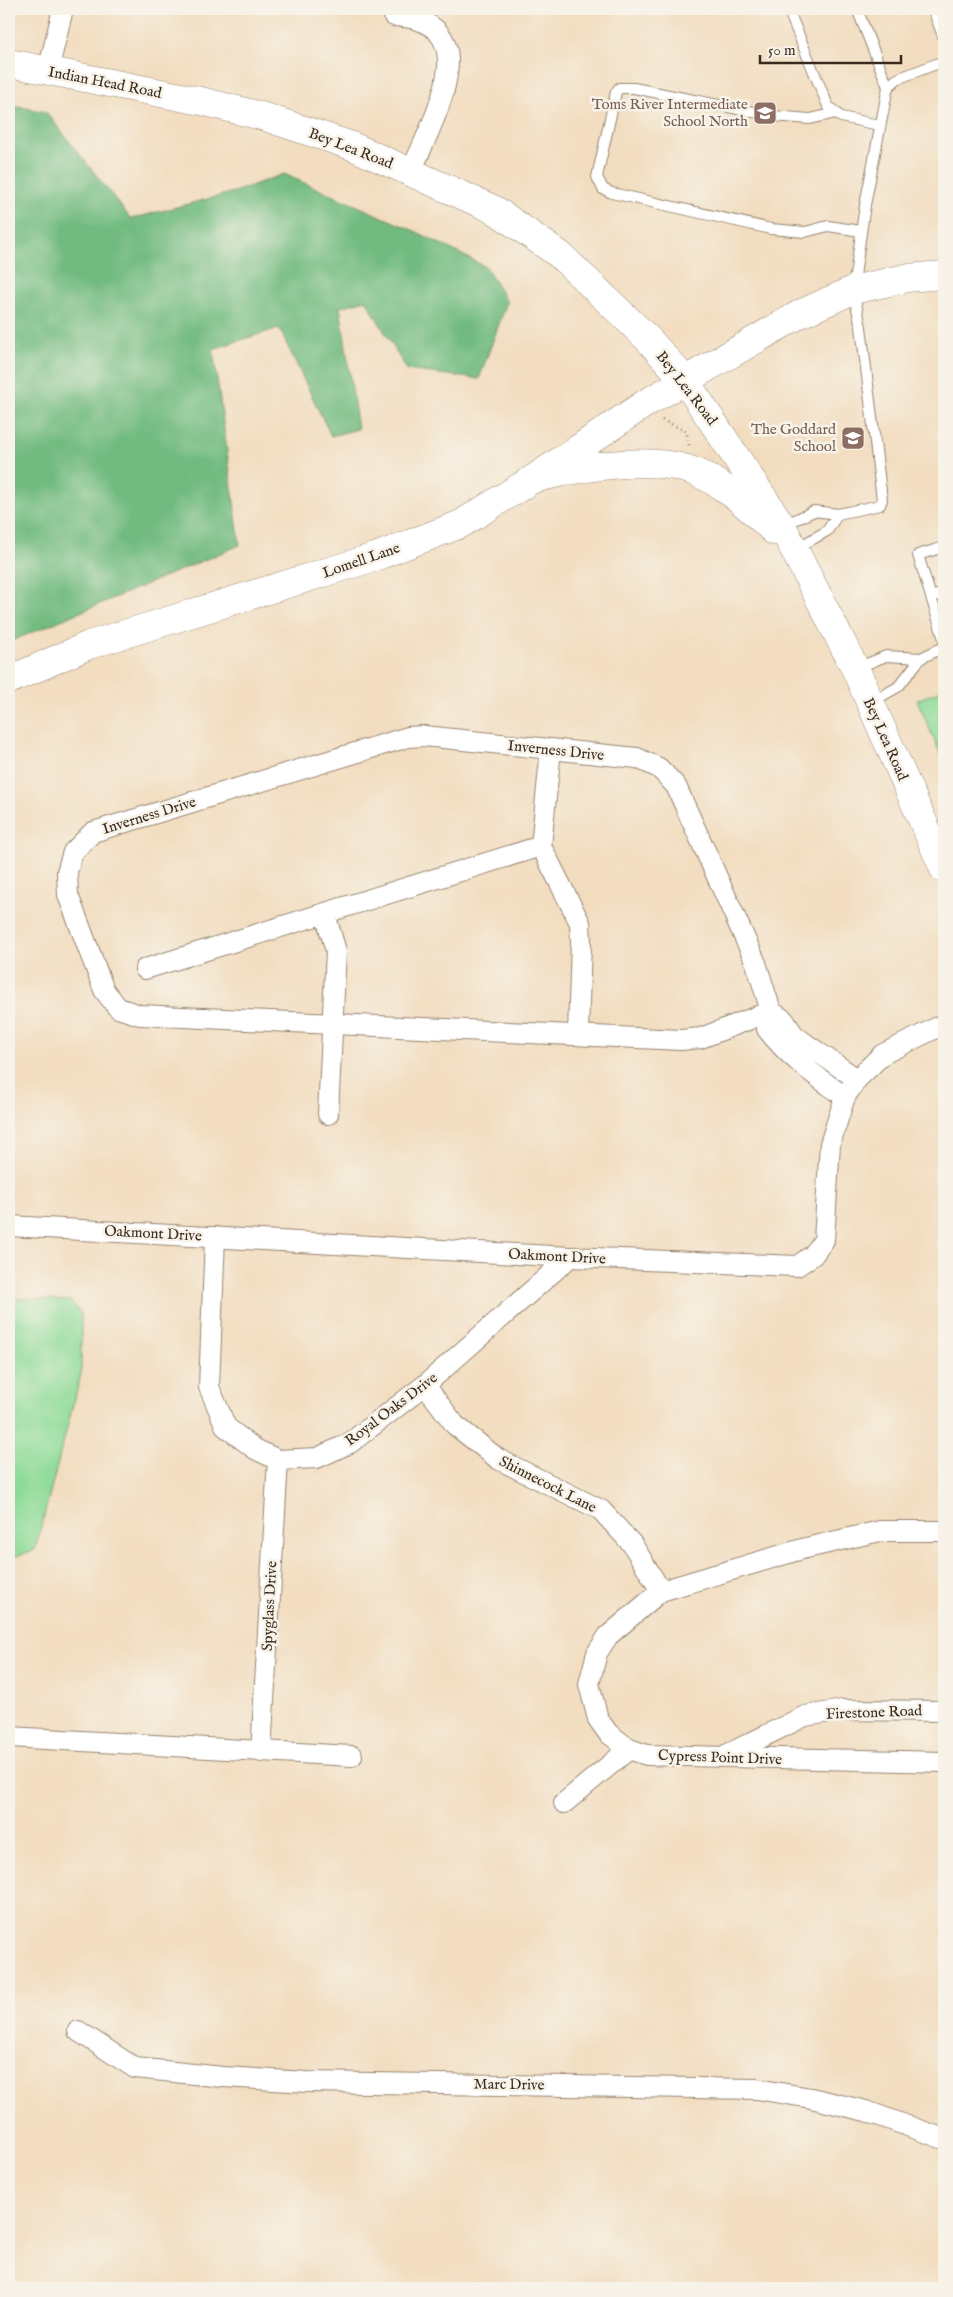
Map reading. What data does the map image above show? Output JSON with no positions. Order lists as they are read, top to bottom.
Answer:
{
  "streets": {
    "main road": ["Indian Head Road", "Bey Lea Road", "Lomell Lane"],
    "street": [
      "Inverness Drive",
      "Oakmont Drive",
      "Royal Oaks Drive",
      "Shinnecock Lane",
      "Spyglass Drive",
      "Firestone Road",
      "Cypress Point Drive",
      "Marc Drive"
    ]
  },
  "crossings": [
    ["Indian Head Road", "Bey Lea Road"],
    ["Bey Lea Road", "Lomell Lane"],
    ["Inverness Drive", "Oakmont Drive"],
    ["Oakmont Drive", "Royal Oaks Drive"],
    ["Royal Oaks Drive", "Shinnecock Lane"],
    ["Royal Oaks Drive", "Spyglass Drive"],
    ["Shinnecock Lane", "Cypress Point Drive"],
    ["Firestone Road", "Cypress Point Drive"]
  ],
  "places": {
    "school or university": ["Toms River Intermediate School North", "The Goddard School"]
  },
  "scale_bar": "50 m"
}
